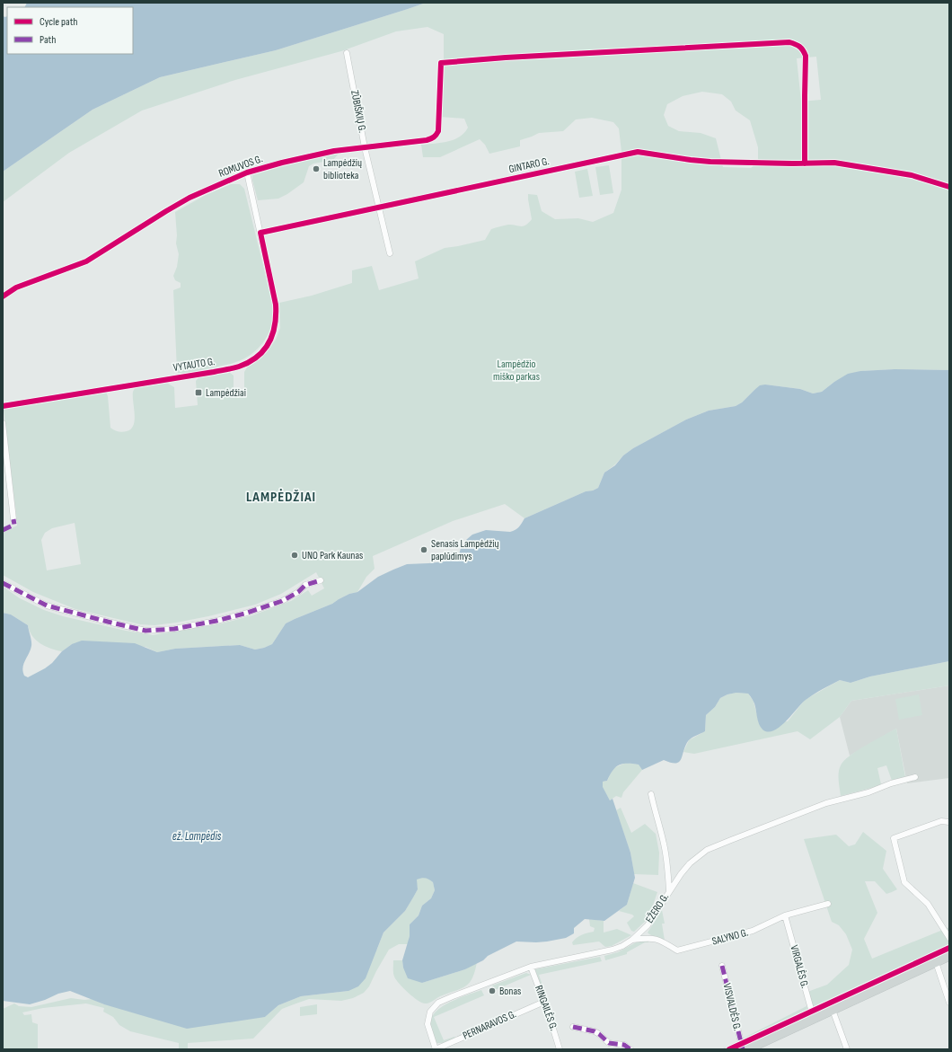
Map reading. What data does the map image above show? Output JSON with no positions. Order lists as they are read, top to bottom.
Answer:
{
  "streets": {
    "street": [
      "ZŪBIŠKIŲ G.",
      "GINTARO G.",
      "ROMUVOS G.",
      "VYTAUTO G.",
      "EŽERO G.",
      "SALYNO G.",
      "VIRGALĖS G.",
      "VISVALDĖS G.",
      "RINGAILĖS G.",
      "PERNARAVOS G."
    ]
  },
  "crossings": [
    ["ZŪBIŠKIŲ G.", "GINTARO G."],
    ["ZŪBIŠKIŲ G.", "ROMUVOS G."],
    ["GINTARO G.", "ROMUVOS G."],
    ["GINTARO G.", "VYTAUTO G."],
    ["ROMUVOS G.", "VYTAUTO G."],
    ["EŽERO G.", "SALYNO G."],
    ["EŽERO G.", "RINGAILĖS G."],
    ["EŽERO G.", "PERNARAVOS G."],
    ["SALYNO G.", "VIRGALĖS G."],
    ["RINGAILĖS G.", "PERNARAVOS G."]
  ],
  "districts": ["LAMPĖDŽIAI"],
  "water": ["ež. Lampėdis"],
  "parks": ["Lampėdžio miško parkas"],
  "places": {
    "other": [
      "Lampėdžių biblioteka",
      "Senasis Lampėdžių paplūdimys",
      "UNO Park Kaunas",
      "Bonas"
    ],
    "transit": ["Lampėdžiai"]
  },
  "legend": ["Cycle path", "Path"]
}
